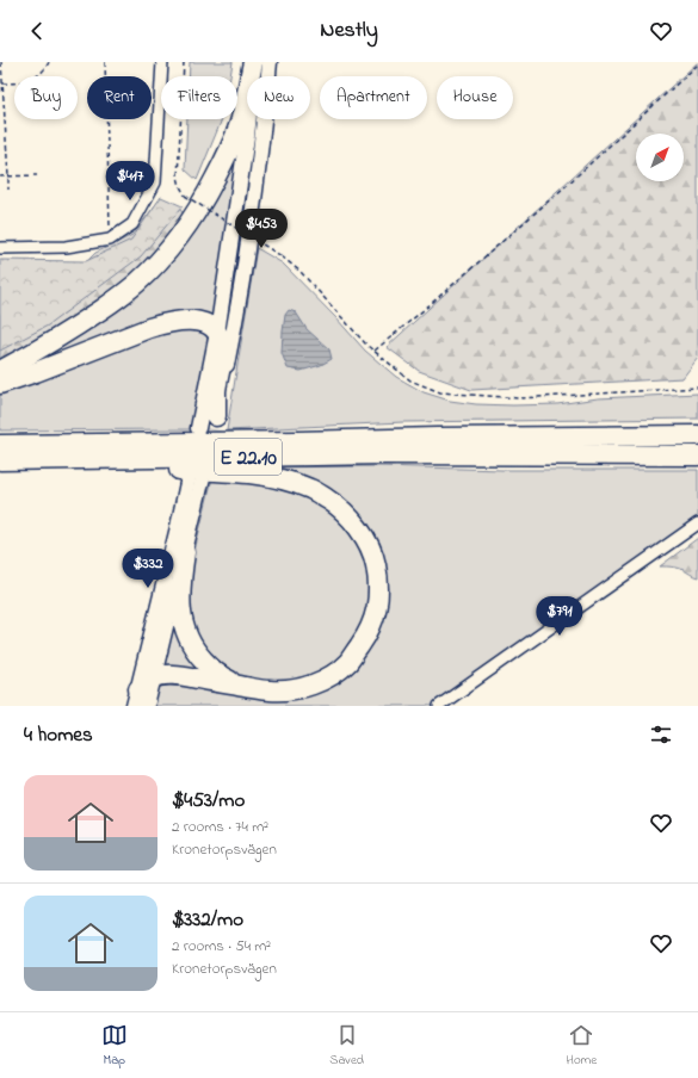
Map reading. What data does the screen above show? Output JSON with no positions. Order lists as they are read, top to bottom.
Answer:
{
  "streets": {
    "highway": ["E 22.10"]
  },
  "north": "top right",
  "page": {
    "header": "Nestly",
    "chip": [
      "Buy",
      "Rent",
      "Filters",
      "New",
      "Apartment",
      "House"
    ],
    "price": [
      "$417",
      "$453",
      "$332",
      "$791"
    ],
    "heading": "4 homes",
    "list": [
      {
        "name": "$453/mo",
        "note": "2 rooms · 74 m² · Kronetorpsvägen"
      },
      {
        "name": "$332/mo",
        "note": "2 rooms · 54 m² · Kronetorpsvägen"
      }
    ],
    "tabs": ["Map", "Saved", "Home"]
  }
}
